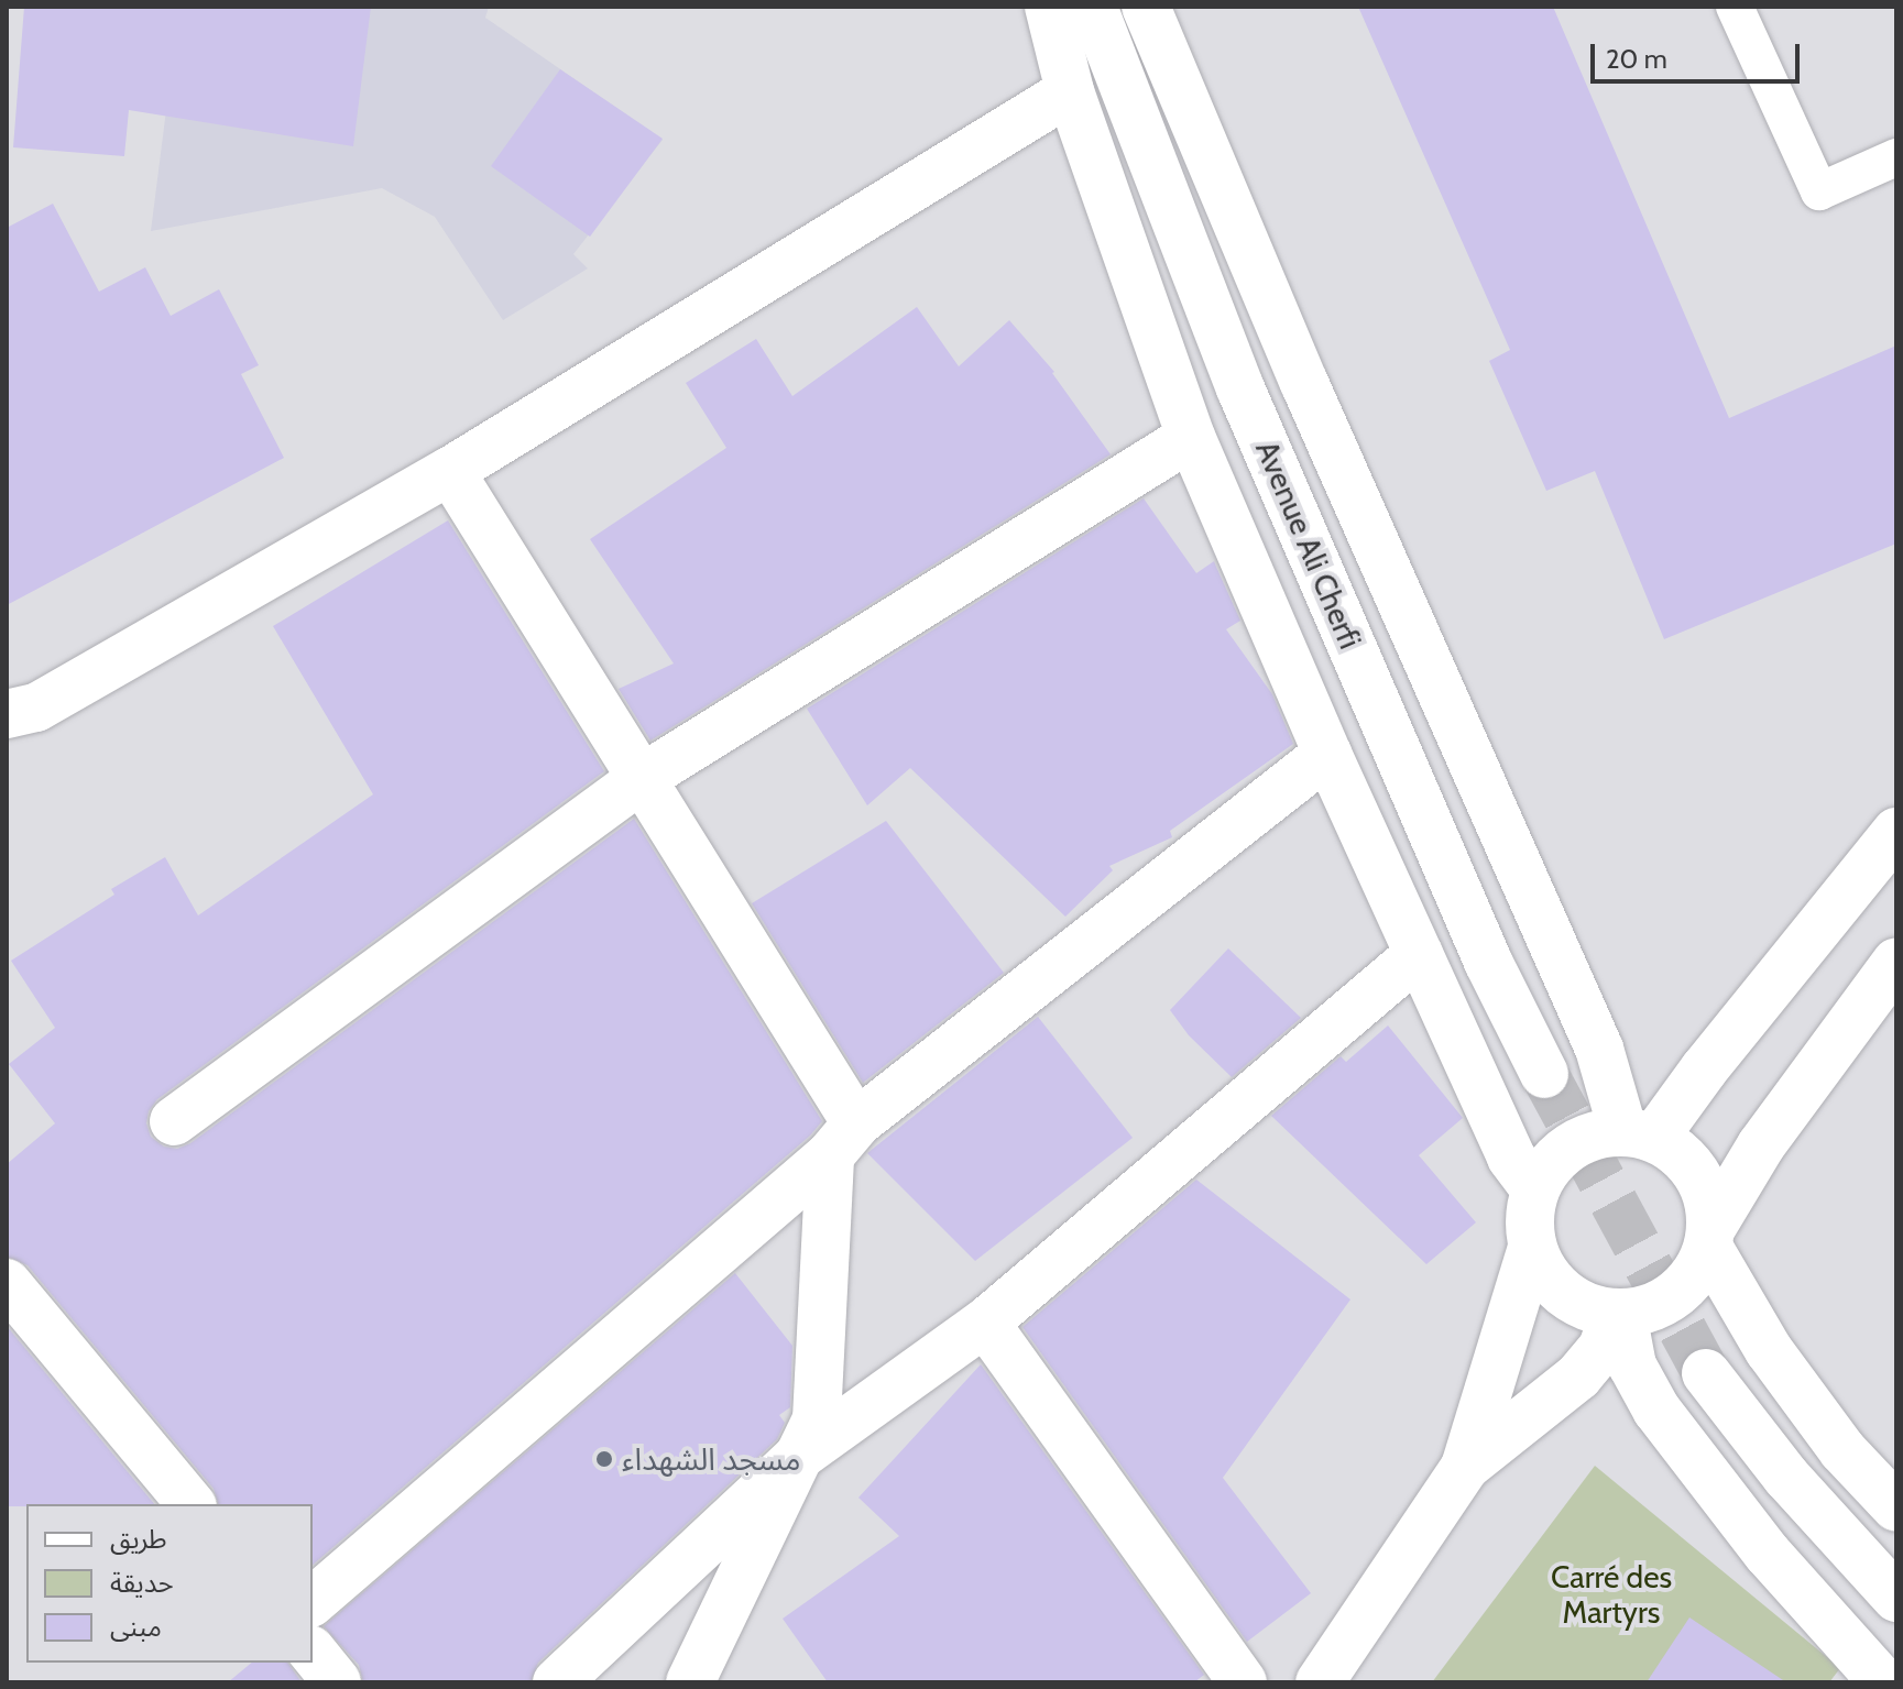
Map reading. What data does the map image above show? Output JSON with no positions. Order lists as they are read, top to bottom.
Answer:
{
  "streets": {
    "street": ["Avenue Ali Cherfi"]
  },
  "parks": ["Carré des Martyrs"],
  "places": ["مسجد الشهداء"],
  "legend": ["طريق", "حديقة", "مبنى"],
  "scale_bar": "20 m"
}
